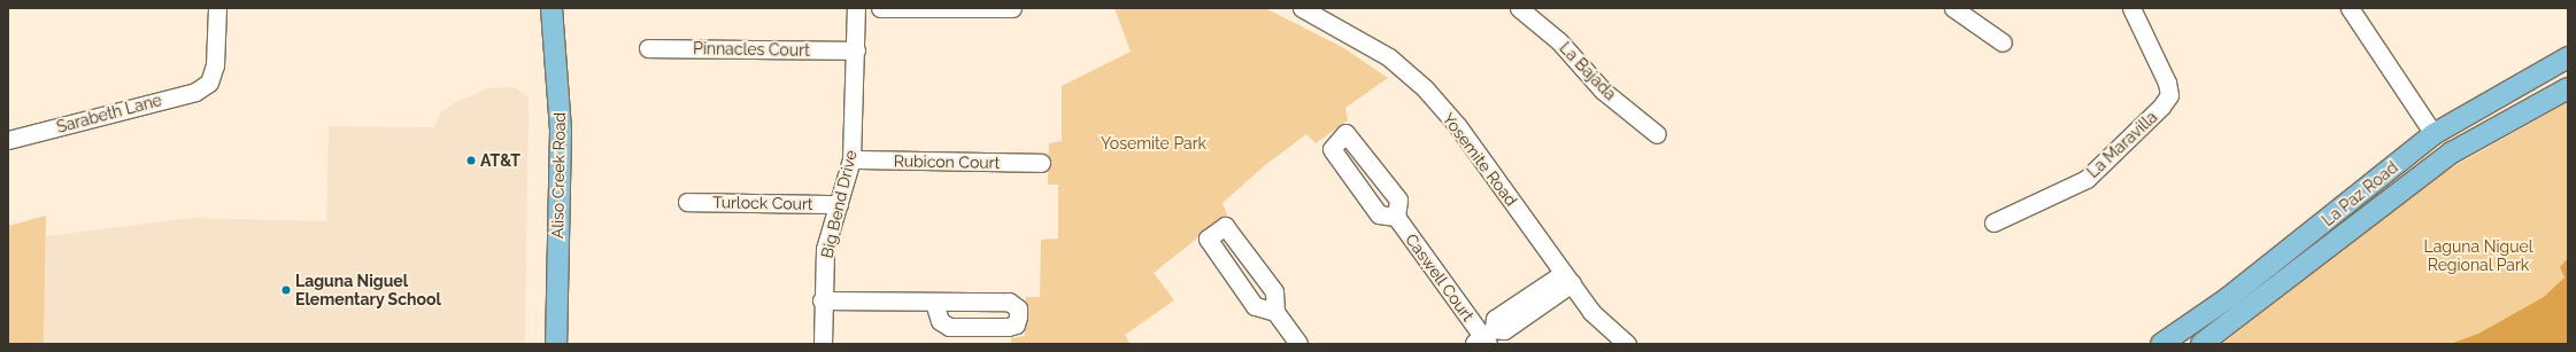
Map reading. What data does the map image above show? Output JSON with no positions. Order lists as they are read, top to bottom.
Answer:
{
  "streets": {
    "main road": ["Aliso Creek Road", "La Paz Road"],
    "street": [
      "Pinnacles Court",
      "La Bajada",
      "Sarabeth Lane",
      "La Maravilla",
      "Yosemite Road",
      "Rubicon Court",
      "Turlock Court",
      "Big Bend Drive",
      "Caswell Court"
    ]
  },
  "crossings": [
    ["Pinnacles Court", "Big Bend Drive"],
    ["Rubicon Court", "Big Bend Drive"],
    ["Turlock Court", "Big Bend Drive"]
  ],
  "parks": ["Yosemite Park", "Laguna Niguel Regional Park"],
  "places": ["AT&T", "Laguna Niguel Elementary School"]
}
